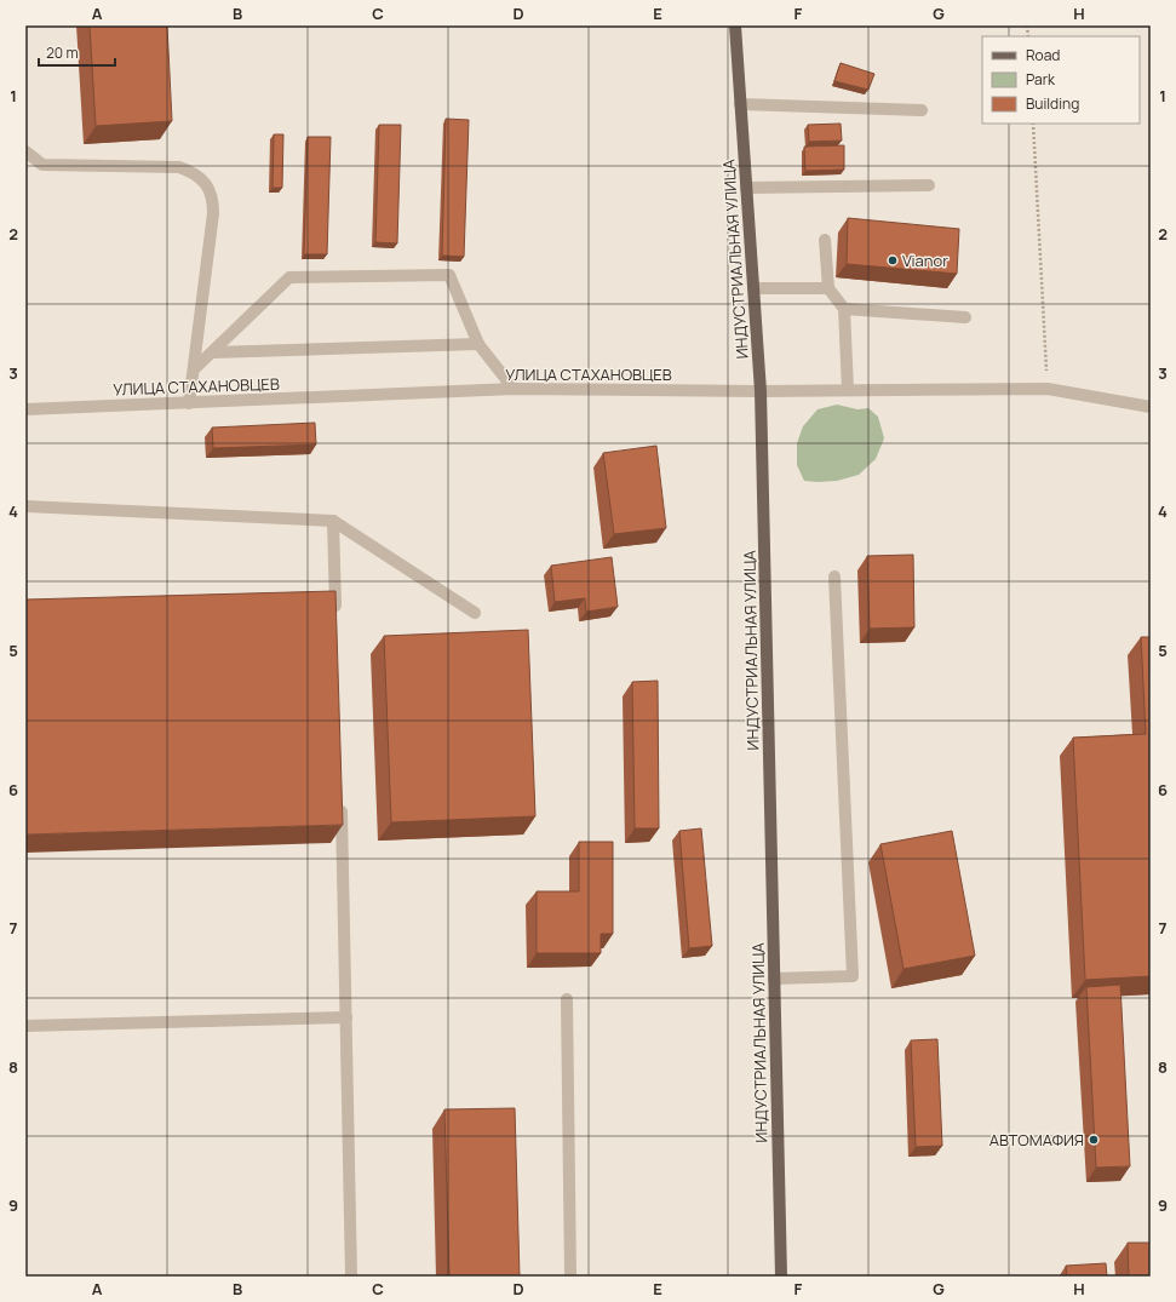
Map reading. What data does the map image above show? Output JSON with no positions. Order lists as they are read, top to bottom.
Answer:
{
  "streets": {
    "main road": ["ИНДУСТРИАЛЬНАЯ УЛИЦА"],
    "street": ["УЛИЦА СТАХАНОВЦЕВ"]
  },
  "crossings": [
    ["ИНДУСТРИАЛЬНАЯ УЛИЦА", "УЛИЦА СТАХАНОВЦЕВ"]
  ],
  "places": ["Vianor", "АВТОМАФИЯ"],
  "legend": ["Road", "Park", "Building"],
  "scale_bar": "20 m",
  "grid": {
    "columns": [
      "A",
      "B",
      "C",
      "D",
      "E",
      "F",
      "G",
      "H"
    ],
    "rows": [
      "1",
      "2",
      "3",
      "4",
      "5",
      "6",
      "7",
      "8",
      "9"
    ]
  }
}
